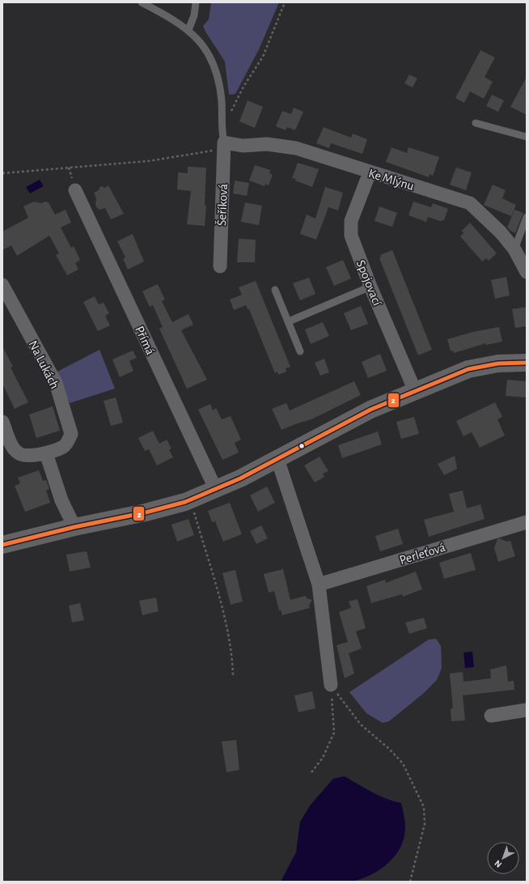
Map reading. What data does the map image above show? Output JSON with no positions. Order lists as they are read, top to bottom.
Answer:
{
  "streets": {
    "street": [
      "Ke Mlýnu",
      "Šeříková",
      "Spojovací",
      "Přímá",
      "Na Lukách",
      "Perleťová"
    ]
  },
  "crossings": [
    ["Ke Mlýnu", "Šeříková"],
    ["Ke Mlýnu", "Spojovací"]
  ],
  "lines": ["transit line 2"],
  "north": "bottom left"
}
